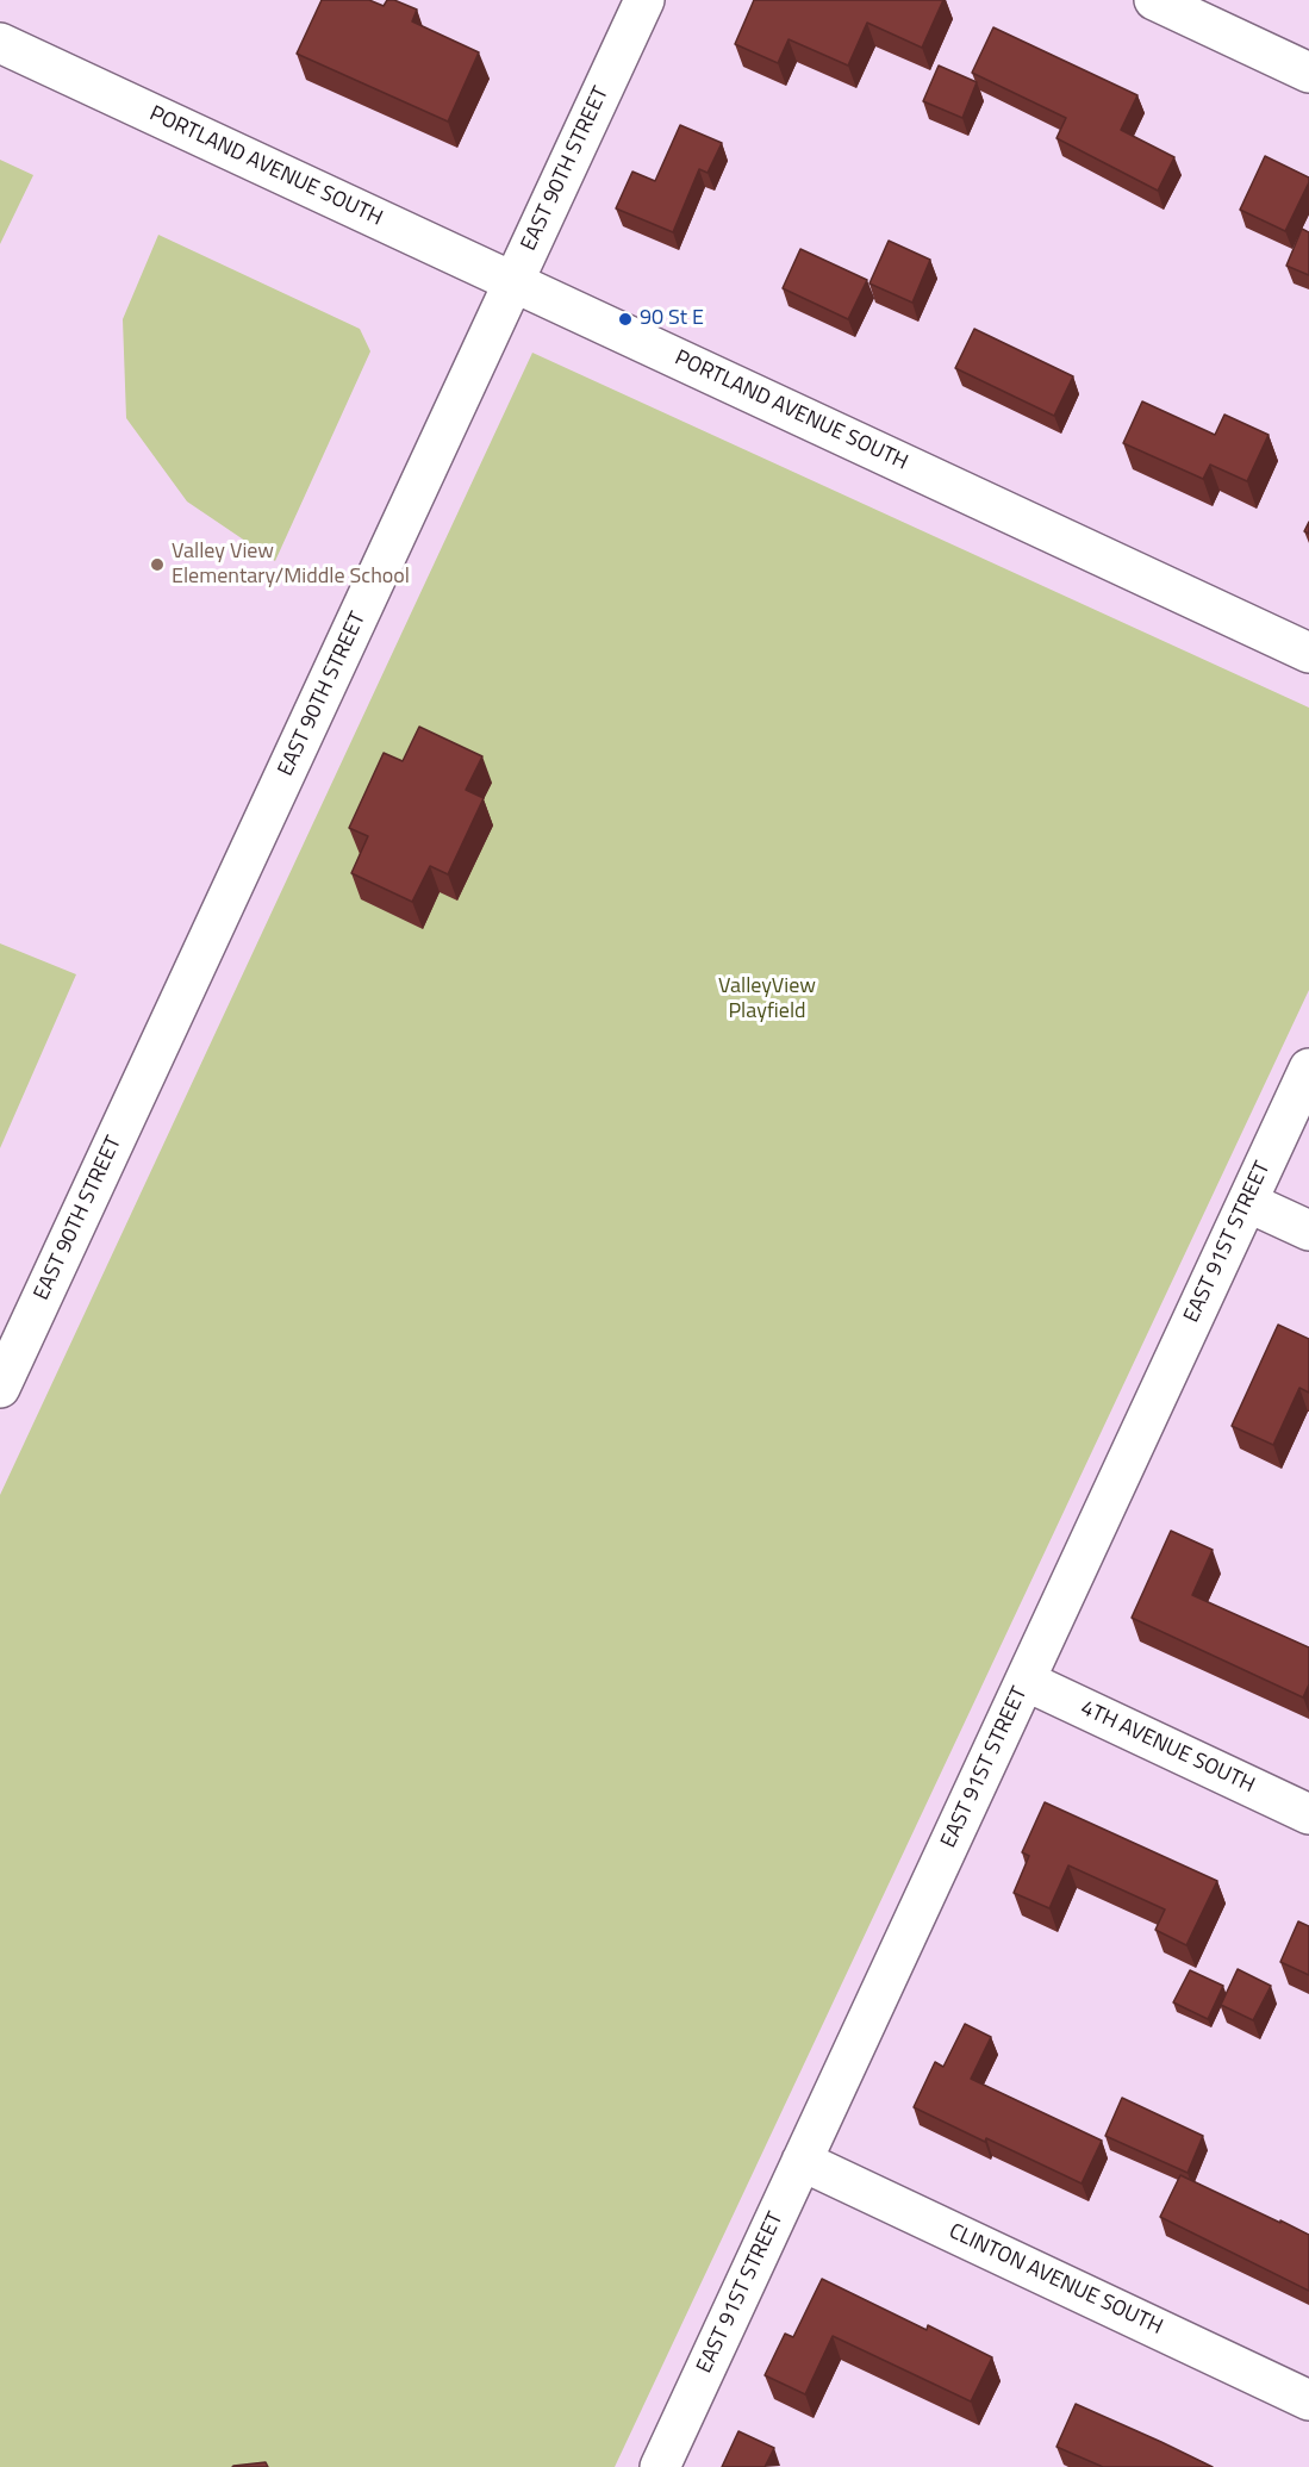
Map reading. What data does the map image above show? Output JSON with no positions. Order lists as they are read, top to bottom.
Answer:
{
  "streets": {
    "street": [
      "PORTLAND AVENUE SOUTH",
      "EAST 90TH STREET",
      "EAST 91ST STREET",
      "4TH AVENUE SOUTH",
      "CLINTON AVENUE SOUTH"
    ]
  },
  "crossings": [
    ["PORTLAND AVENUE SOUTH", "EAST 90TH STREET"],
    ["EAST 91ST STREET", "4TH AVENUE SOUTH"],
    ["EAST 91ST STREET", "CLINTON AVENUE SOUTH"]
  ],
  "parks": ["ValleyView Playfield"],
  "places": ["90 St E", "Valley View Elementary/Middle School"]
}
